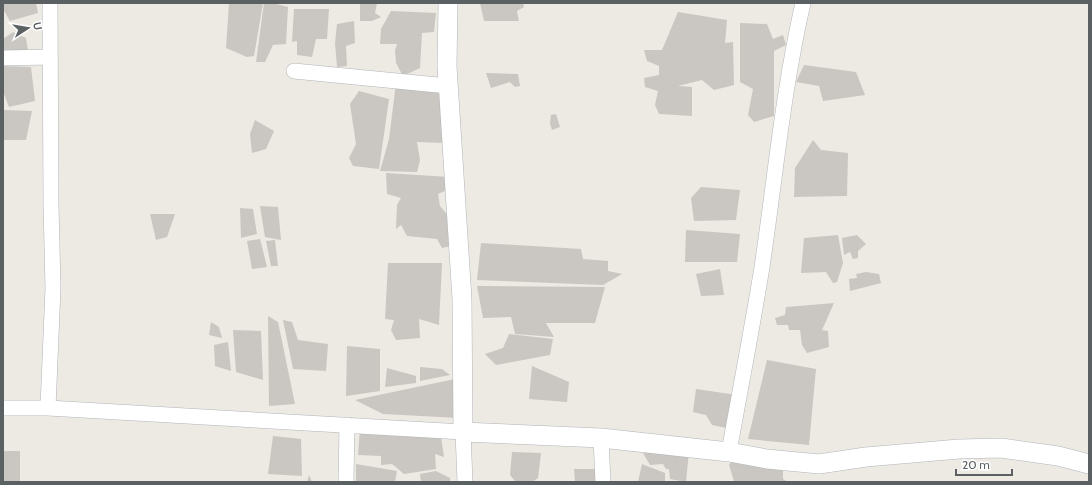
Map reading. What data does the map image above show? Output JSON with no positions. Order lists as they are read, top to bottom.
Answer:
{
  "scale_bar": "20 m",
  "north": "right"
}
